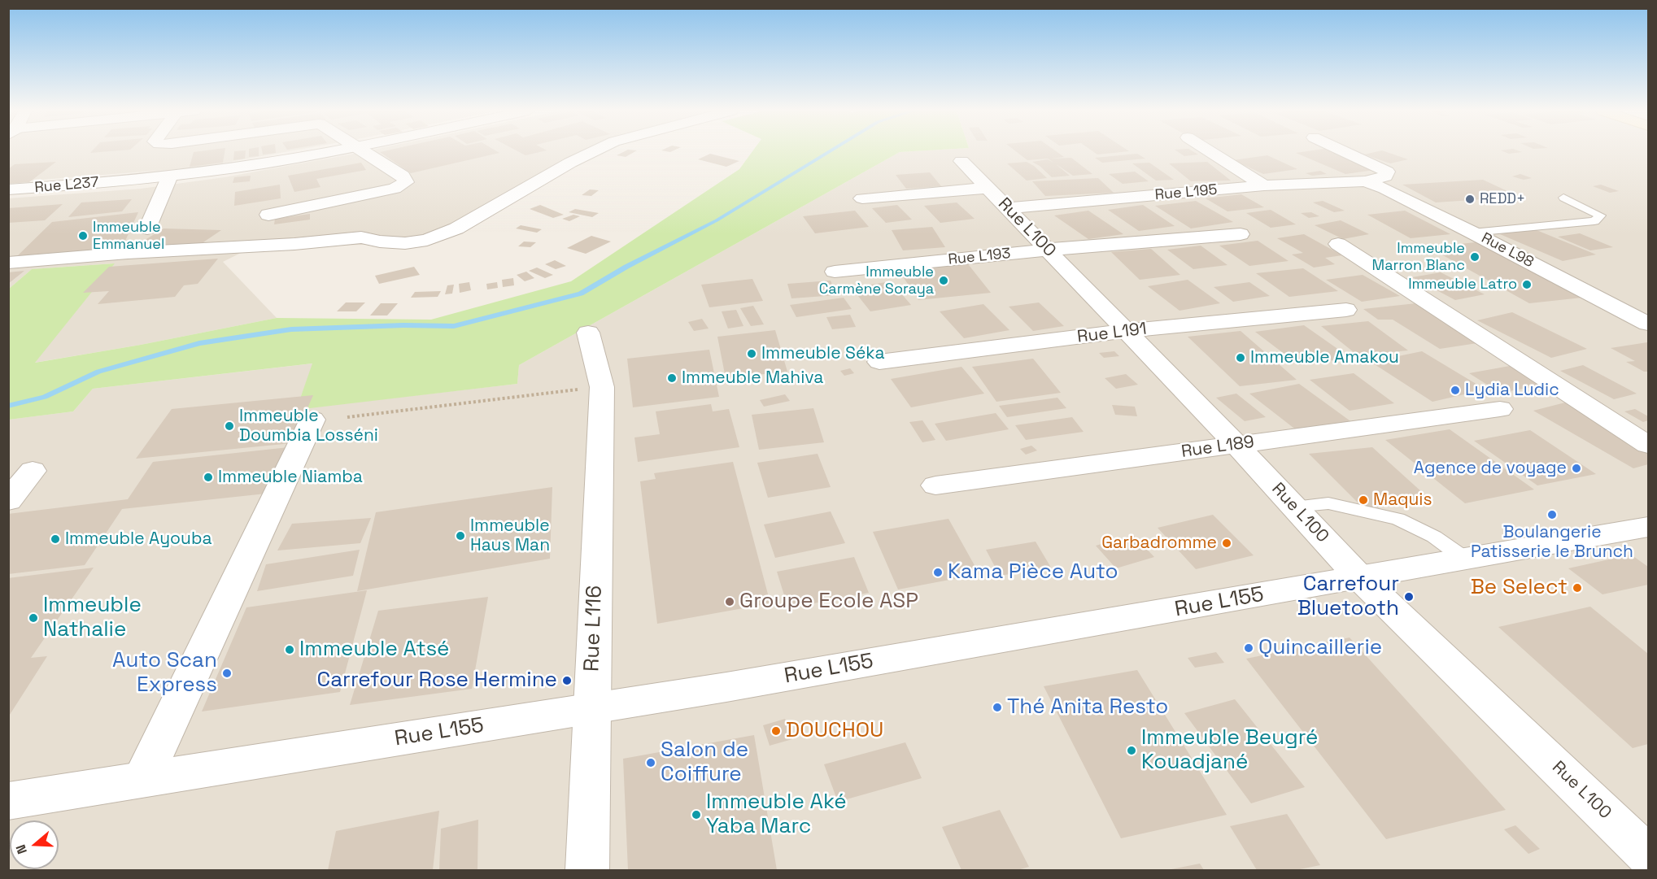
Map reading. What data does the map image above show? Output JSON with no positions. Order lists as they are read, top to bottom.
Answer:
{
  "streets": {
    "street": [
      "Rue L237",
      "Rue L195",
      "Rue L100",
      "Rue L98",
      "Rue L193",
      "Rue L191",
      "Rue L189",
      "Rue L155",
      "Rue L116"
    ]
  },
  "crossings": [
    ["Rue L195", "Rue L100"],
    ["Rue L195", "Rue L98"],
    ["Rue L100", "Rue L193"],
    ["Rue L100", "Rue L191"],
    ["Rue L100", "Rue L189"],
    ["Rue L100", "Rue L155"],
    ["Rue L155", "Rue L116"]
  ],
  "places": [
    "REDD+",
    "Immeuble Emmanuel",
    "Immeuble Marron Blanc",
    "Immeuble Carmène Soraya",
    "Immeuble Latro",
    "Immeuble Séka",
    "Immeuble Amakou",
    "Immeuble Mahiva",
    "Lydia Ludic",
    "Immeuble Doumbia Losséni",
    "Agence de voyage",
    "Immeuble Niamba",
    "Maquis",
    "Boulangerie Patisserie le Brunch",
    "Immeuble Haus Man",
    "Immeuble Ayouba",
    "Garbadromme",
    "Kama Pièce Auto",
    "Be Select",
    "Carrefour Bluetooth",
    "Groupe Ecole ASP",
    "Immeuble Nathalie",
    "Quincaillerie",
    "Immeuble Atsé",
    "Auto Scan Express",
    "Carrefour Rose Hermine",
    "Thé Anita Resto",
    "DOUCHOU",
    "Immeuble Beugré Kouadjané",
    "Salon de Coiffure",
    "Immeuble Aké Yaba Marc"
  ],
  "north": "left"
}
